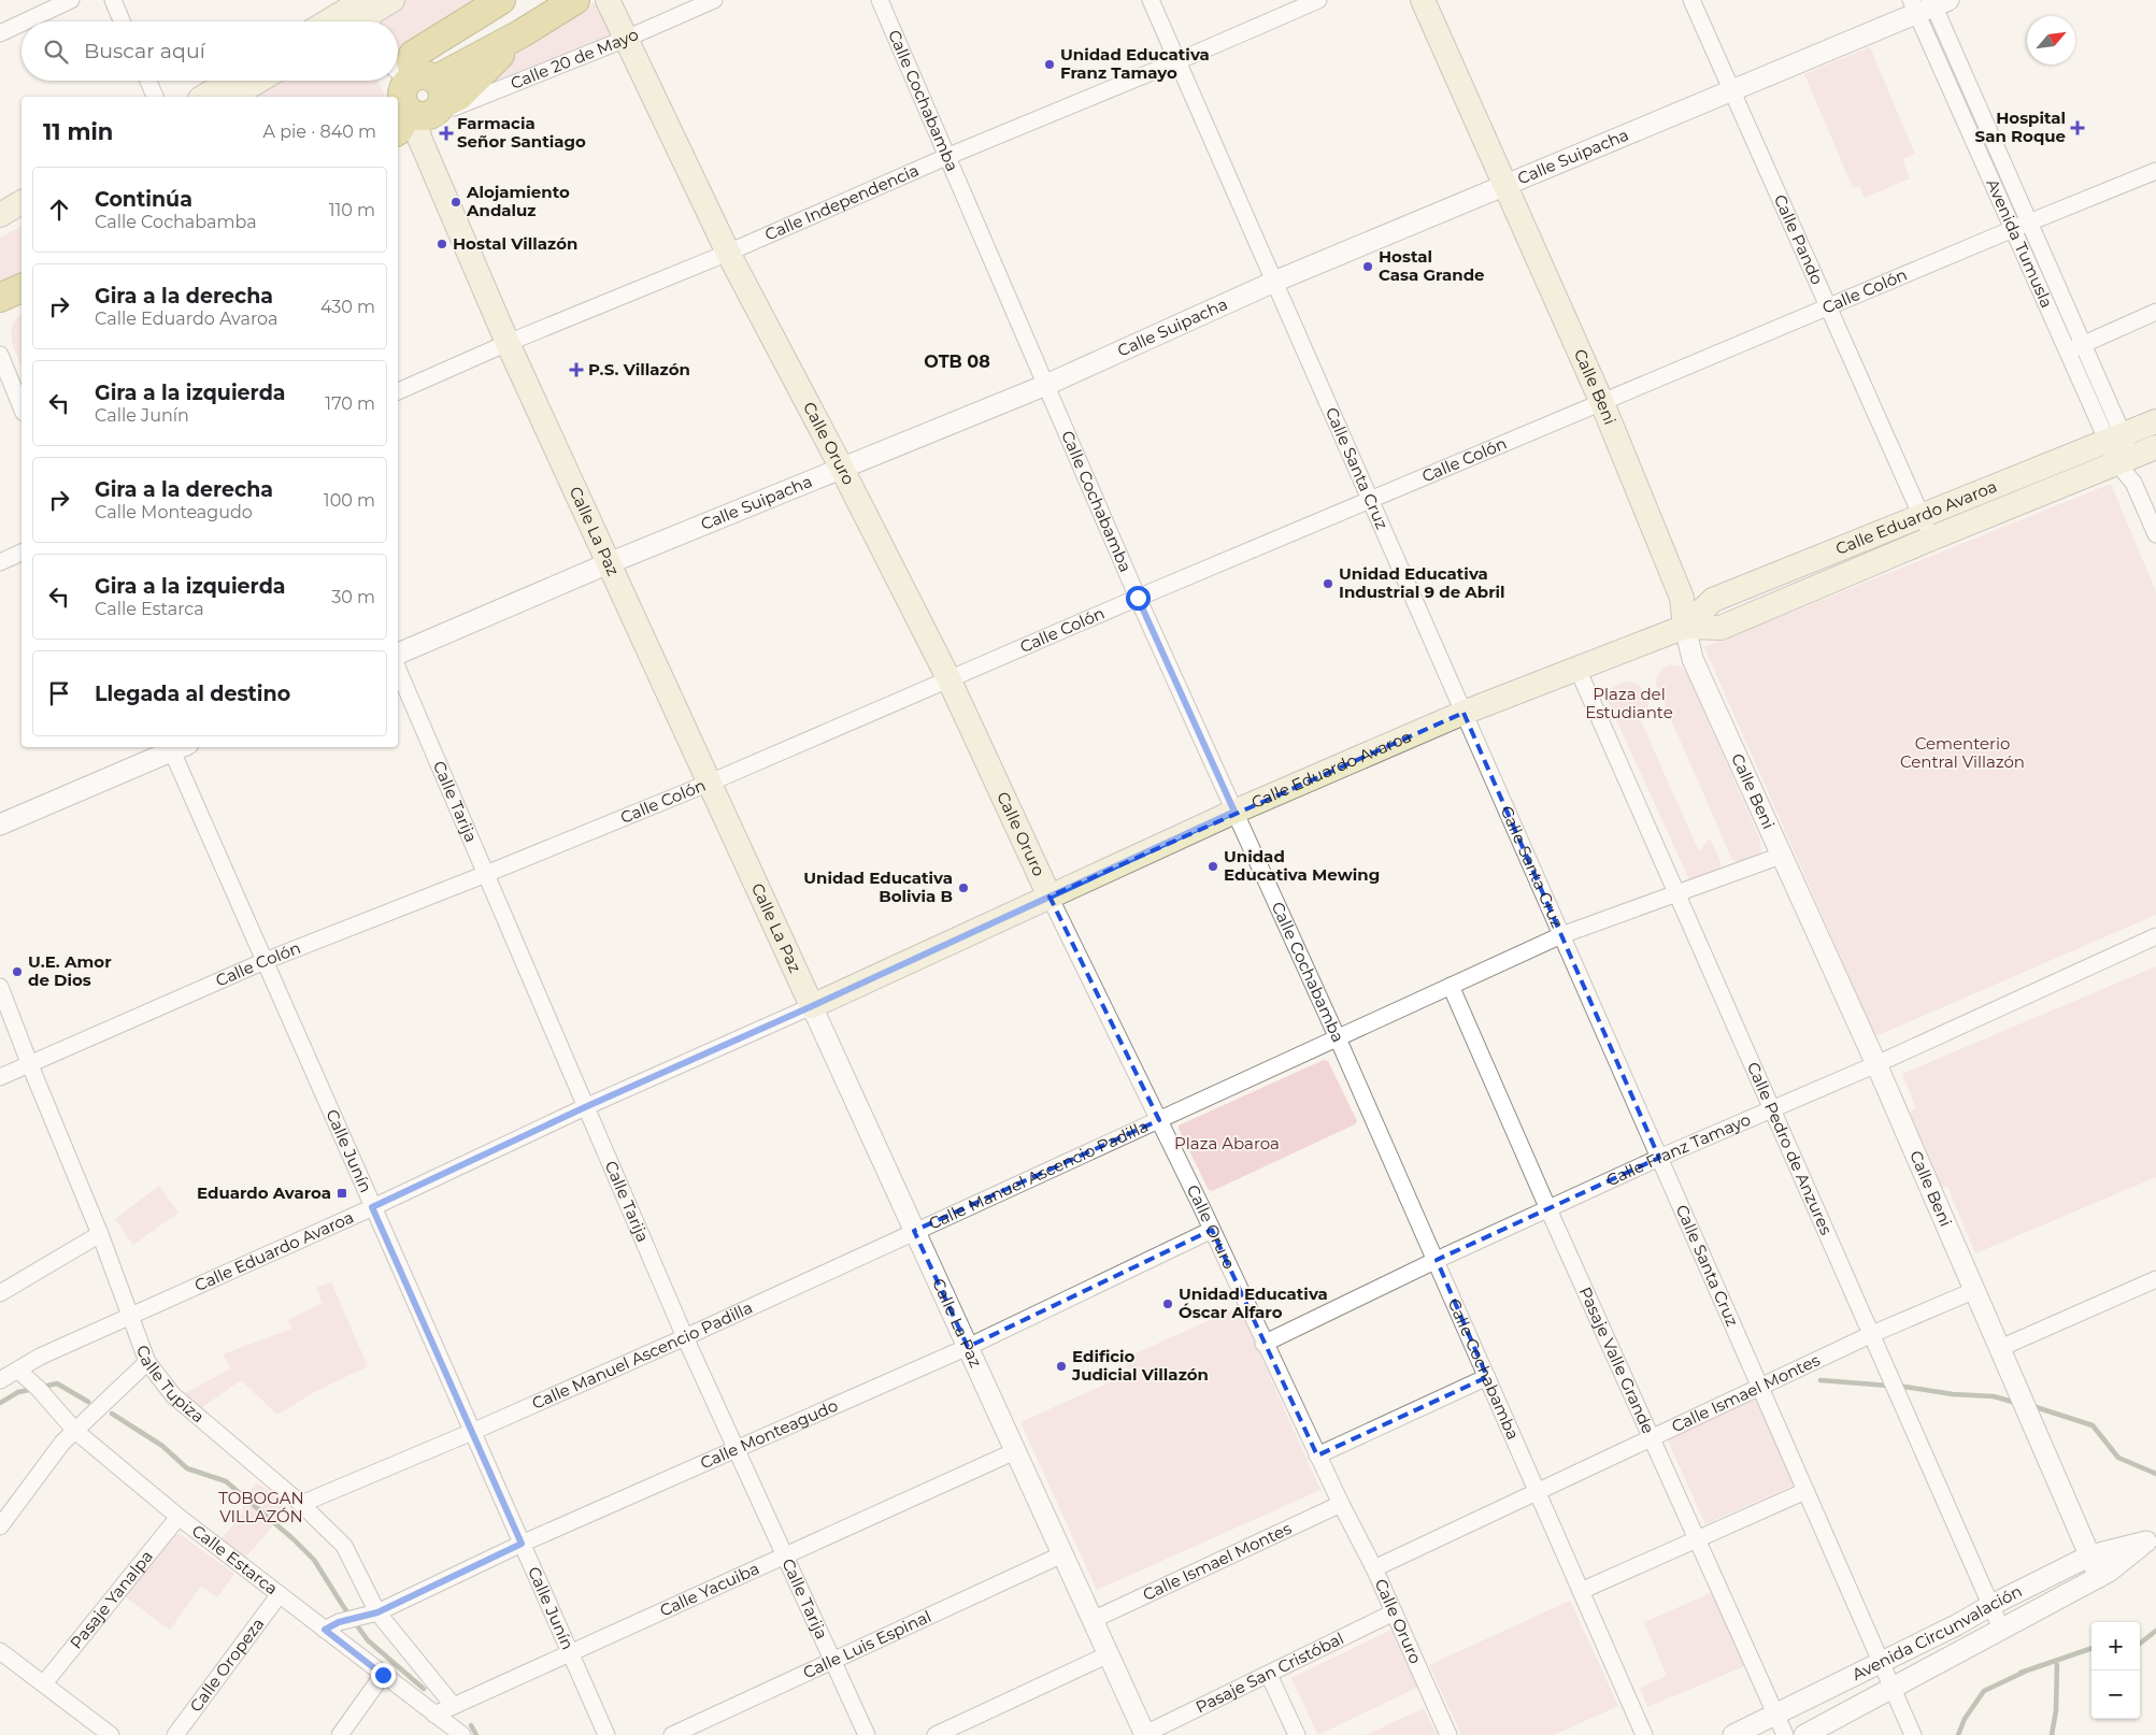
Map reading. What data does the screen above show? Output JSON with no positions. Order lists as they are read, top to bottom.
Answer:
{
  "streets": {
    "main road": [
      "Calle Beni",
      "Calle Oruro",
      "Calle Eduardo Avaroa",
      "Calle La Paz"
    ],
    "street": [
      "Calle 20 de Mayo",
      "Calle Cochabamba",
      "Calle Suipacha",
      "Calle Independencia",
      "Calle Pando",
      "Avenida Tumusla",
      "Calle Colón",
      "Calle Santa Cruz",
      "Calle Tarija",
      "Calle Pedro de Anzures",
      "Calle Franz Tamayo",
      "Calle Junín",
      "Calle Manuel Ascencio Padilla",
      "Pasaje Valle Grande",
      "Calle Tupiza",
      "Calle Ismael Montes",
      "Calle Monteagudo",
      "Calle Estarca",
      "Calle Yacuiba",
      "Pasaje Yanalpa",
      "Avenida Circunvalación",
      "Calle Luis Espinal",
      "Calle Oropeza",
      "Pasaje San Cristóbal"
    ]
  },
  "crossings": [
    ["Calle 20 de Mayo", "Calle Oruro"],
    ["Calle 20 de Mayo", "Calle La Paz"],
    ["Calle Cochabamba", "Calle Suipacha"],
    ["Calle Cochabamba", "Calle Independencia"],
    ["Calle Cochabamba", "Calle Colón"],
    ["Calle Cochabamba", "Calle Eduardo Avaroa"],
    ["Calle Cochabamba", "Calle Franz Tamayo"],
    ["Calle Cochabamba", "Calle Manuel Ascencio Padilla"],
    ["Calle Cochabamba", "Calle Ismael Montes"],
    ["Calle Suipacha", "Calle Pando"],
    ["Calle Suipacha", "Avenida Tumusla"],
    ["Calle Suipacha", "Calle Beni"],
    ["Calle Suipacha", "Calle Oruro"],
    ["Calle Suipacha", "Calle Santa Cruz"],
    ["Calle Suipacha", "Calle La Paz"],
    ["Calle Independencia", "Calle Oruro"],
    ["Calle Independencia", "Calle Santa Cruz"],
    ["Calle Independencia", "Calle La Paz"],
    ["Calle Pando", "Calle Colón"],
    ["Calle Pando", "Calle Eduardo Avaroa"],
    ["Avenida Tumusla", "Calle Colón"],
    ["Avenida Tumusla", "Calle Eduardo Avaroa"],
    ["Calle Colón", "Calle Beni"],
    ["Calle Colón", "Calle Oruro"],
    ["Calle Colón", "Calle Santa Cruz"],
    ["Calle Colón", "Calle La Paz"],
    ["Calle Colón", "Calle Tarija"],
    ["Calle Colón", "Calle Junín"],
    ["Calle Colón", "Calle Tupiza"],
    ["Calle Beni", "Calle Eduardo Avaroa"],
    ["Calle Beni", "Calle Franz Tamayo"],
    ["Calle Beni", "Calle Manuel Ascencio Padilla"],
    ["Calle Beni", "Calle Ismael Montes"],
    ["Calle Beni", "Avenida Circunvalación"],
    ["Calle Oruro", "Calle Eduardo Avaroa"],
    ["Calle Oruro", "Calle Franz Tamayo"],
    ["Calle Oruro", "Calle Manuel Ascencio Padilla"],
    ["Calle Oruro", "Calle Ismael Montes"],
    ["Calle Oruro", "Calle Monteagudo"],
    ["Calle Oruro", "Pasaje San Cristóbal"],
    ["Calle Santa Cruz", "Calle Eduardo Avaroa"],
    ["Calle Santa Cruz", "Calle Franz Tamayo"],
    ["Calle Santa Cruz", "Calle Manuel Ascencio Padilla"],
    ["Calle Santa Cruz", "Calle Ismael Montes"],
    ["Calle Santa Cruz", "Avenida Circunvalación"],
    ["Calle Eduardo Avaroa", "Calle La Paz"],
    ["Calle Eduardo Avaroa", "Calle Tarija"],
    ["Calle Eduardo Avaroa", "Calle Pedro de Anzures"],
    ["Calle Eduardo Avaroa", "Calle Junín"],
    ["Calle Eduardo Avaroa", "Calle Tupiza"],
    ["Calle Eduardo Avaroa", "Calle Estarca"],
    ["Calle La Paz", "Calle Manuel Ascencio Padilla"],
    ["Calle La Paz", "Calle Ismael Montes"],
    ["Calle La Paz", "Calle Monteagudo"],
    ["Calle La Paz", "Calle Yacuiba"],
    ["Calle La Paz", "Calle Luis Espinal"],
    ["Calle La Paz", "Pasaje San Cristóbal"],
    ["Calle Tarija", "Calle Manuel Ascencio Padilla"],
    ["Calle Tarija", "Calle Monteagudo"],
    ["Calle Tarija", "Calle Yacuiba"],
    ["Calle Tarija", "Calle Luis Espinal"],
    ["Calle Pedro de Anzures", "Calle Franz Tamayo"],
    ["Calle Pedro de Anzures", "Calle Manuel Ascencio Padilla"],
    ["Calle Pedro de Anzures", "Calle Ismael Montes"],
    ["Calle Pedro de Anzures", "Avenida Circunvalación"],
    ["Calle Franz Tamayo", "Pasaje Valle Grande"],
    ["Calle Junín", "Calle Manuel Ascencio Padilla"],
    ["Calle Junín", "Calle Monteagudo"],
    ["Calle Junín", "Calle Yacuiba"],
    ["Calle Manuel Ascencio Padilla", "Pasaje Valle Grande"],
    ["Calle Manuel Ascencio Padilla", "Calle Tupiza"],
    ["Pasaje Valle Grande", "Calle Ismael Montes"],
    ["Pasaje Valle Grande", "Avenida Circunvalación"],
    ["Calle Tupiza", "Calle Monteagudo"],
    ["Calle Tupiza", "Calle Yacuiba"],
    ["Calle Monteagudo", "Calle Estarca"],
    ["Calle Estarca", "Calle Yacuiba"],
    ["Calle Estarca", "Pasaje Yanalpa"],
    ["Calle Estarca", "Calle Oropeza"]
  ],
  "districts": ["OTB 08"],
  "parks": [
    "Plaza del Estudiante",
    "Cementerio Central Villazón",
    "Plaza Abaroa",
    "TOBOGAN VILLAZÓN"
  ],
  "places": {
    "other": [
      "Unidad Educativa Franz Tamayo",
      "Alojamiento Andaluz",
      "Hostal Villazón",
      "Hostal Casa Grande",
      "Unidad Educativa Industrial 9 de Abril",
      "Unidad Educativa Mewing",
      "Unidad Educativa Bolivia B",
      "U.E. Amor de Dios",
      "Unidad Educativa Óscar Alfaro",
      "Edificio Judicial Villazón"
    ],
    "health": ["Hospital San Roque", "Farmacia Señor Santiago", "P.S. Villazón"],
    "transit": ["Eduardo Avaroa"]
  },
  "north": "top right",
  "page": {
    "search": "Buscar aquí",
    "heading": ["11 min", "A pie · 840 m"],
    "list": [
      ["Continúa", "Calle Cochabamba", "110 m"],
      ["Gira a la derecha", "Calle Eduardo Avaroa", "430 m"],
      ["Gira a la izquierda", "Calle Junín", "170 m"],
      ["Gira a la derecha", "Calle Monteagudo", "100 m"],
      ["Gira a la izquierda", "Calle Estarca", "30 m"],
      "Llegada al destino"
    ],
    "map_buttons": ["+", "−"]
  }
}
